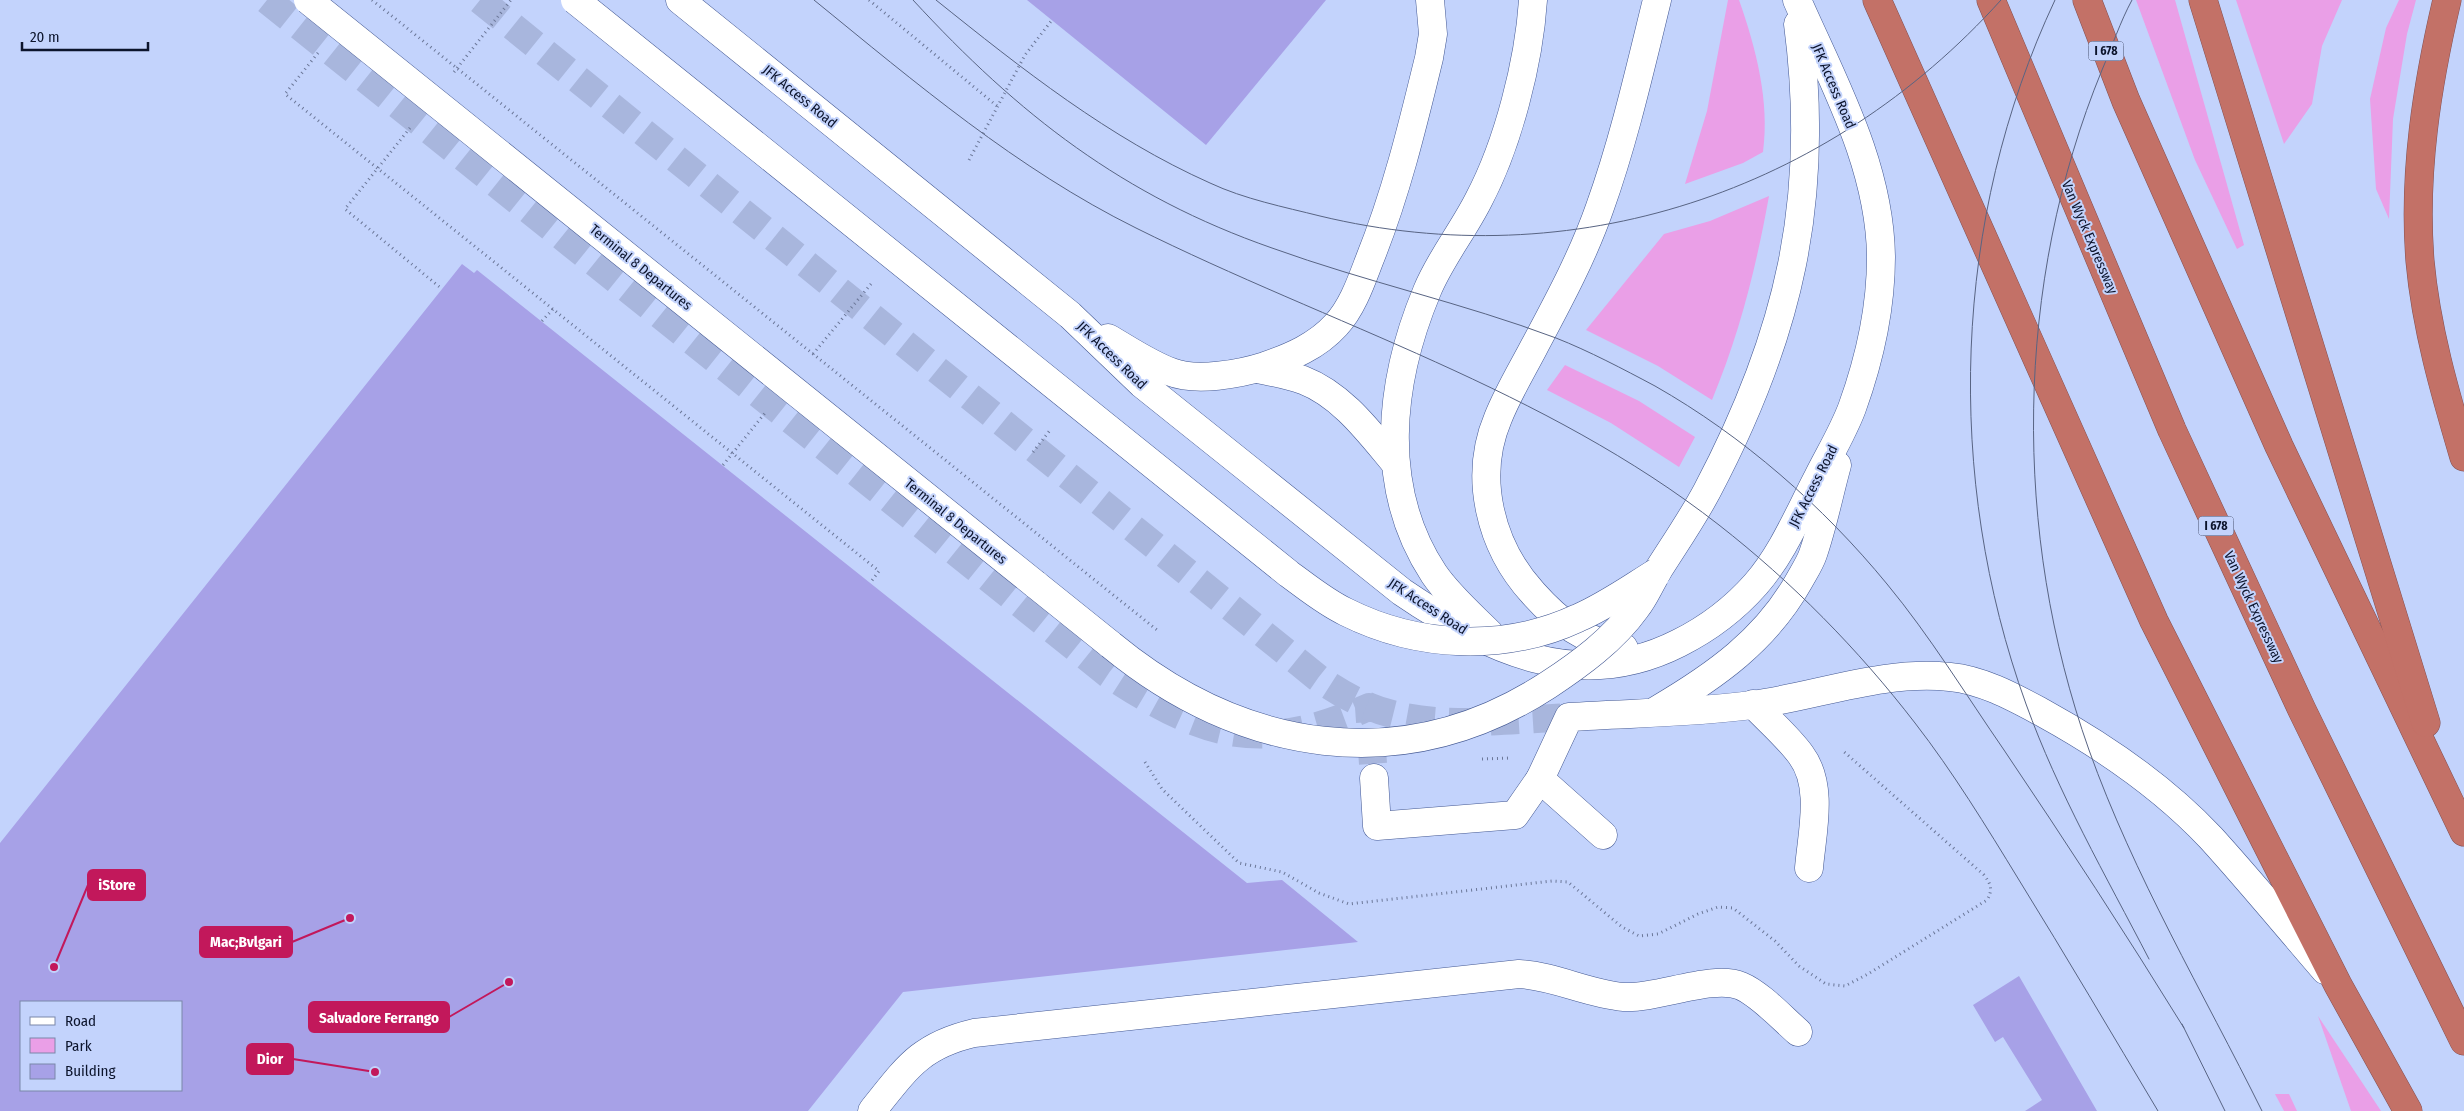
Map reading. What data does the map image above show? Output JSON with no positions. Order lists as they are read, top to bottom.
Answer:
{
  "streets": {
    "highway": ["I 678", "Van Wyck Expressway"],
    "street": ["JFK Access Road", "Terminal 8 Departures"]
  },
  "crossings": [
    ["JFK Access Road", "Terminal 8 Departures"]
  ],
  "places": [
    "Mac;Bvlgari",
    "iStore",
    "Salvadore Ferrango",
    "Dior"
  ],
  "legend": ["Road", "Park", "Building"],
  "scale_bar": "20 m"
}
